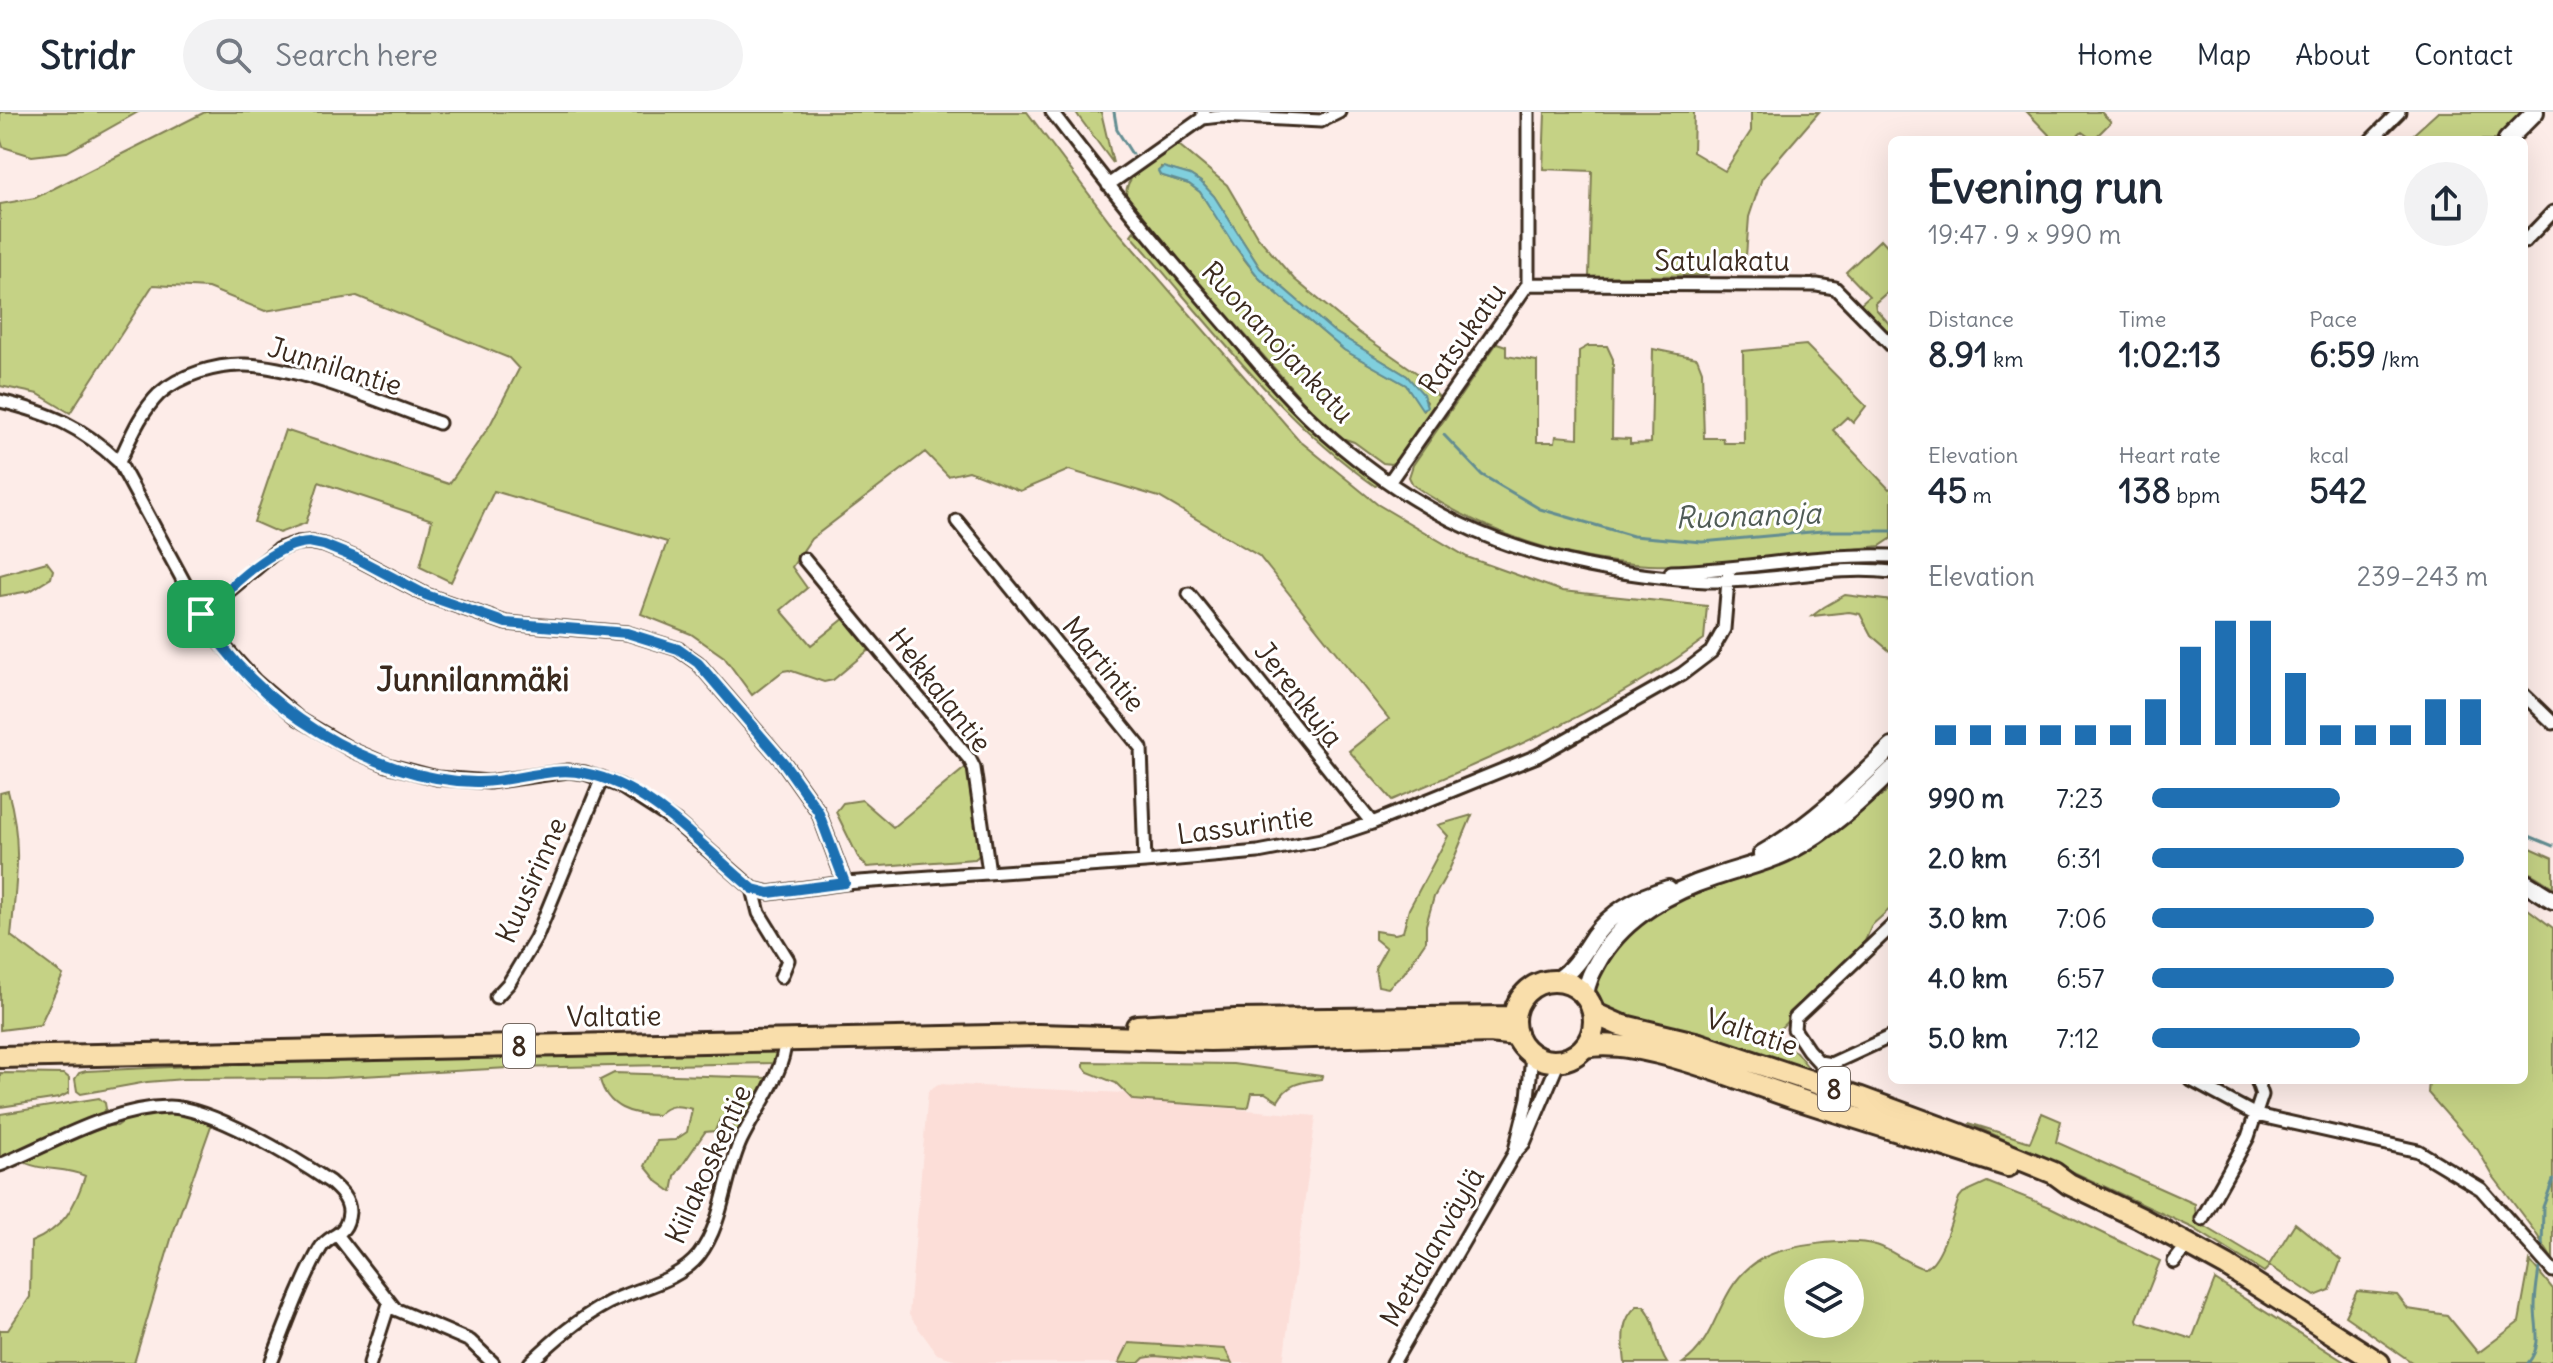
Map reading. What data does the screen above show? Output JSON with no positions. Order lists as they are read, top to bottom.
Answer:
{
  "streets": {
    "highway": ["Valtatie", "8"],
    "street": [
      "Satulakatu",
      "Ratsukatu",
      "Ruonanojankatu",
      "Junnilantie",
      "Martintie",
      "Hekkalantie",
      "Jerenkuja",
      "Lassurintie",
      "Kuusirinne",
      "Kiilakoskentie",
      "Mettalanväylä"
    ]
  },
  "crossings": [
    ["Satulakatu", "Ratsukatu"],
    ["Ratsukatu", "Ruonanojankatu"],
    ["Ruonanojankatu", "Lassurintie"],
    ["Martintie", "Lassurintie"],
    ["Hekkalantie", "Lassurintie"],
    ["Jerenkuja", "Lassurintie"],
    ["Valtatie", "8"],
    ["Valtatie", "Kiilakoskentie"],
    ["Valtatie", "Mettalanväylä"],
    ["8", "Mettalanväylä"]
  ],
  "districts": ["Junnilanmäki"],
  "water": ["Ruonanoja"],
  "page": {
    "header": "Stridr",
    "search": "Search here",
    "nav": [
      "Home",
      "Map",
      "About",
      "Contact"
    ],
    "heading": ["Evening run", "19:47 · 9 × 990 m"],
    "stats": [
      ["Distance", "8.91 km"],
      ["Time", "1:02:13"],
      ["Pace", "6:59 /km"],
      ["Elevation", "45 m"],
      ["Heart rate", "138 bpm"],
      ["kcal", "542"]
    ],
    "chart": ["Elevation", "239–243 m"],
    "list": [
      {
        "name": "990 m",
        "note": "7:23"
      },
      {
        "name": "2.0 km",
        "note": "6:31"
      },
      {
        "name": "3.0 km",
        "note": "7:06"
      },
      {
        "name": "4.0 km",
        "note": "6:57"
      },
      {
        "name": "5.0 km",
        "note": "7:12"
      }
    ]
  }
}
